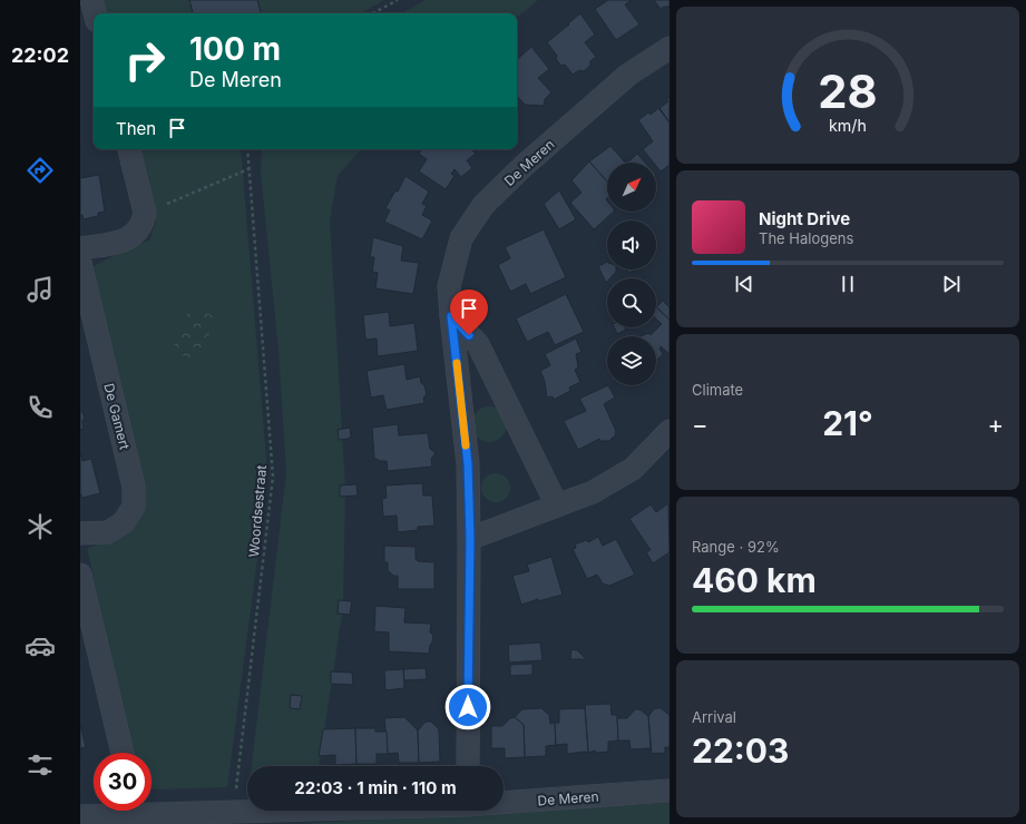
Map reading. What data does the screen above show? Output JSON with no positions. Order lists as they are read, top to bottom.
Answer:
{
  "streets": {
    "street": ["De Meren", "De Gamert"],
    "path": ["Woordsestraat"]
  },
  "crossings": [
    ["De Meren", "Woordsestraat"]
  ],
  "north": "top right",
  "page": {
    "tabs": "22:02",
    "turn": ["100 m", "De Meren"],
    "then": "Then",
    "song": ["Night Drive", "The Halogens"],
    "tile": [
      "Climate",
      ["Range · 92%", "460 km"],
      ["Arrival", "22:03"]
    ],
    "heat": ["−", "21°", "+"],
    "limit": "30",
    "trip": "22:03 · 1 min · 110 m",
    "gauge": ["28", "km/h"]
  }
}
